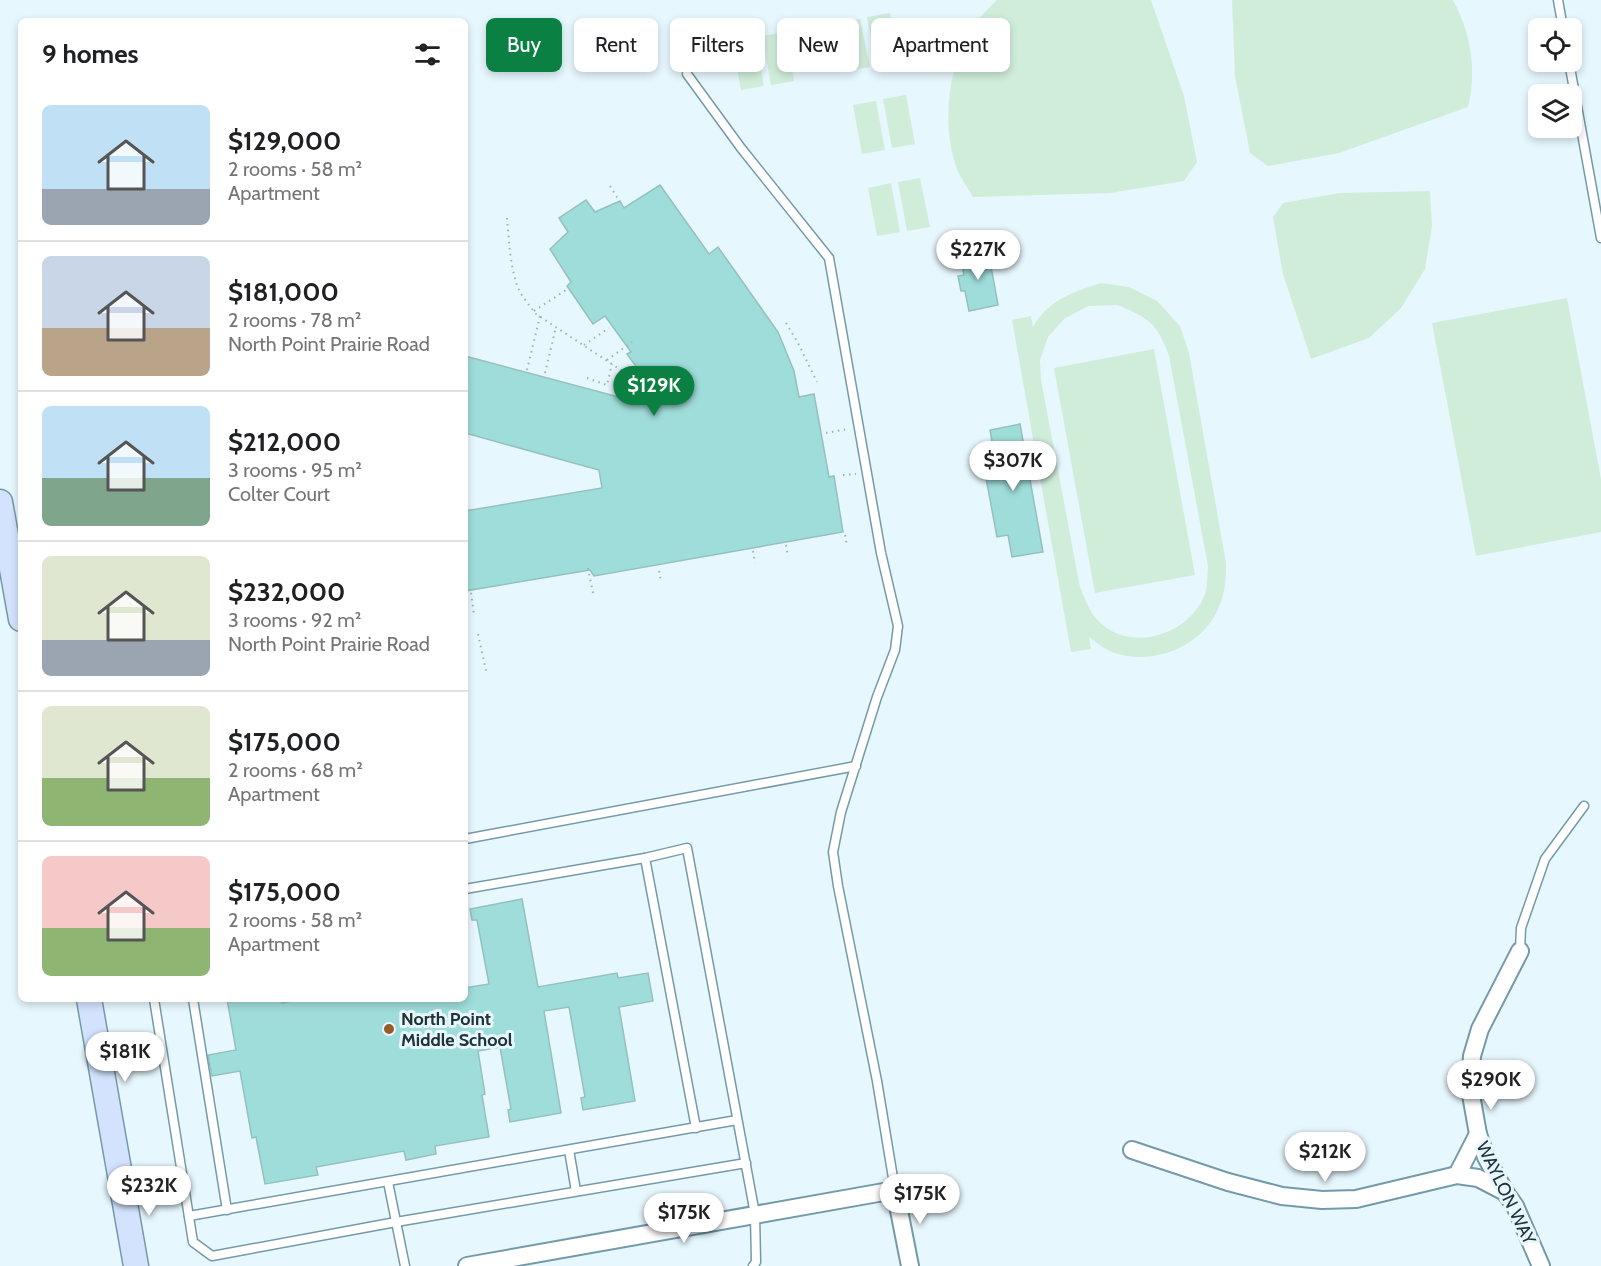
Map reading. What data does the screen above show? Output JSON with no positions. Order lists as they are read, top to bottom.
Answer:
{
  "streets": {
    "street": ["WAYLON WAY"]
  },
  "places": ["North Point Middle School"],
  "page": {
    "chip": [
      "Buy",
      "Rent",
      "Filters",
      "New",
      "Apartment"
    ],
    "heading": "9 homes",
    "list": [
      {
        "name": "$129,000",
        "note": "2 rooms · 58 m² · Apartment"
      },
      {
        "name": "$181,000",
        "note": "2 rooms · 78 m² · North Point Prairie Road"
      },
      {
        "name": "$212,000",
        "note": "3 rooms · 95 m² · Colter Court"
      },
      {
        "name": "$232,000",
        "note": "3 rooms · 92 m² · North Point Prairie Road"
      },
      {
        "name": "$175,000",
        "note": "2 rooms · 68 m² · Apartment"
      },
      {
        "name": "$175,000",
        "note": "2 rooms · 58 m² · Apartment"
      }
    ],
    "price": [
      "$227K",
      "$129K",
      "$307K",
      "$181K",
      "$290K",
      "$212K",
      "$232K",
      "$175K",
      "$175K"
    ]
  }
}
